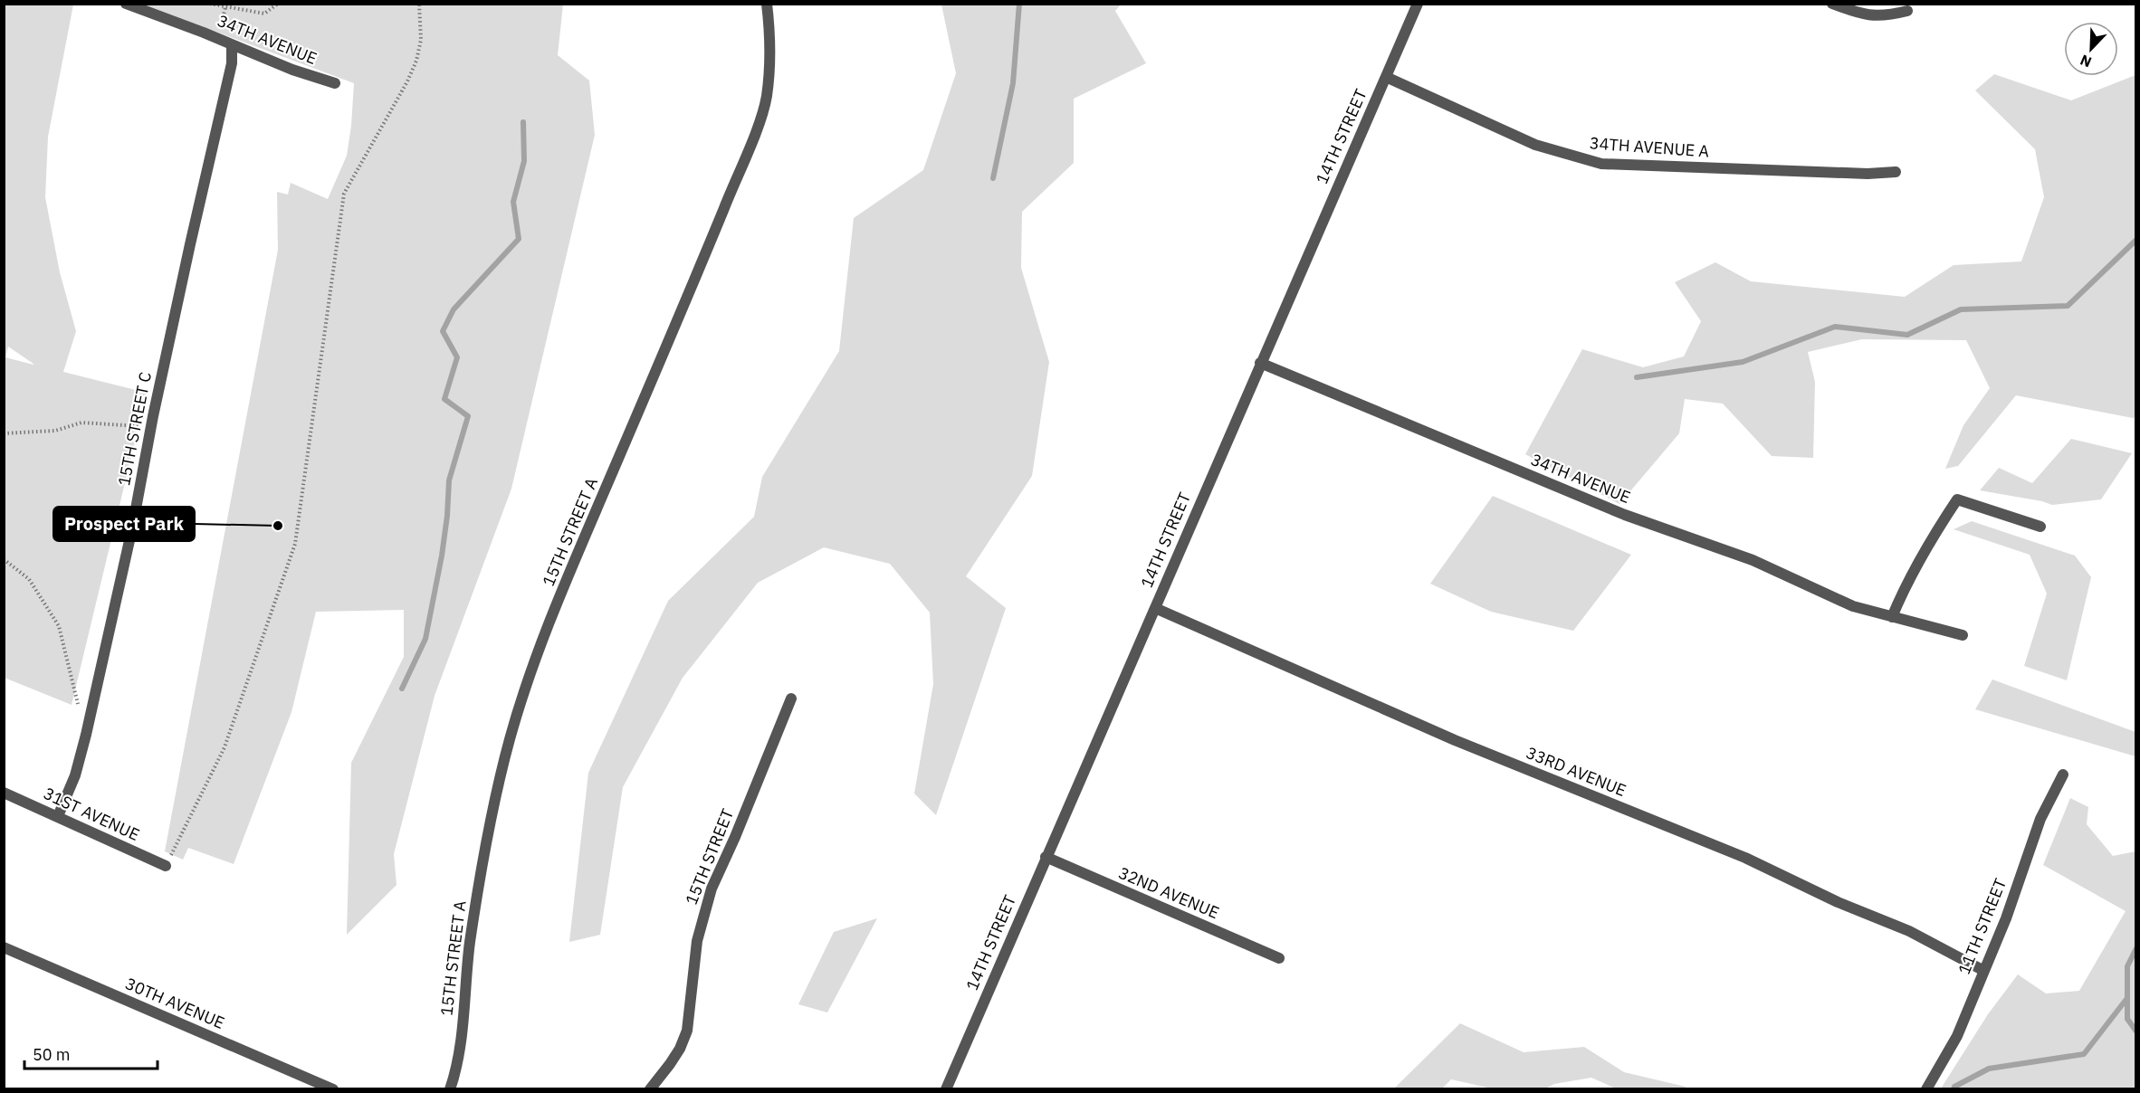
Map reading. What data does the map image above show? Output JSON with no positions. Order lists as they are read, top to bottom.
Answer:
{
  "streets": {
    "street": [
      "34TH AVENUE",
      "14TH STREET",
      "34TH AVENUE A",
      "15TH STREET C",
      "15TH STREET A",
      "33RD AVENUE",
      "31ST AVENUE",
      "15TH STREET",
      "32ND AVENUE",
      "11TH STREET",
      "30TH AVENUE"
    ]
  },
  "crossings": [
    ["34TH AVENUE", "14TH STREET"],
    ["34TH AVENUE", "15TH STREET C"],
    ["14TH STREET", "34TH AVENUE A"],
    ["14TH STREET", "33RD AVENUE"],
    ["14TH STREET", "32ND AVENUE"],
    ["15TH STREET C", "31ST AVENUE"],
    ["33RD AVENUE", "11TH STREET"]
  ],
  "places": ["Prospect Park"],
  "scale_bar": "50 m",
  "north": "bottom left"
}
